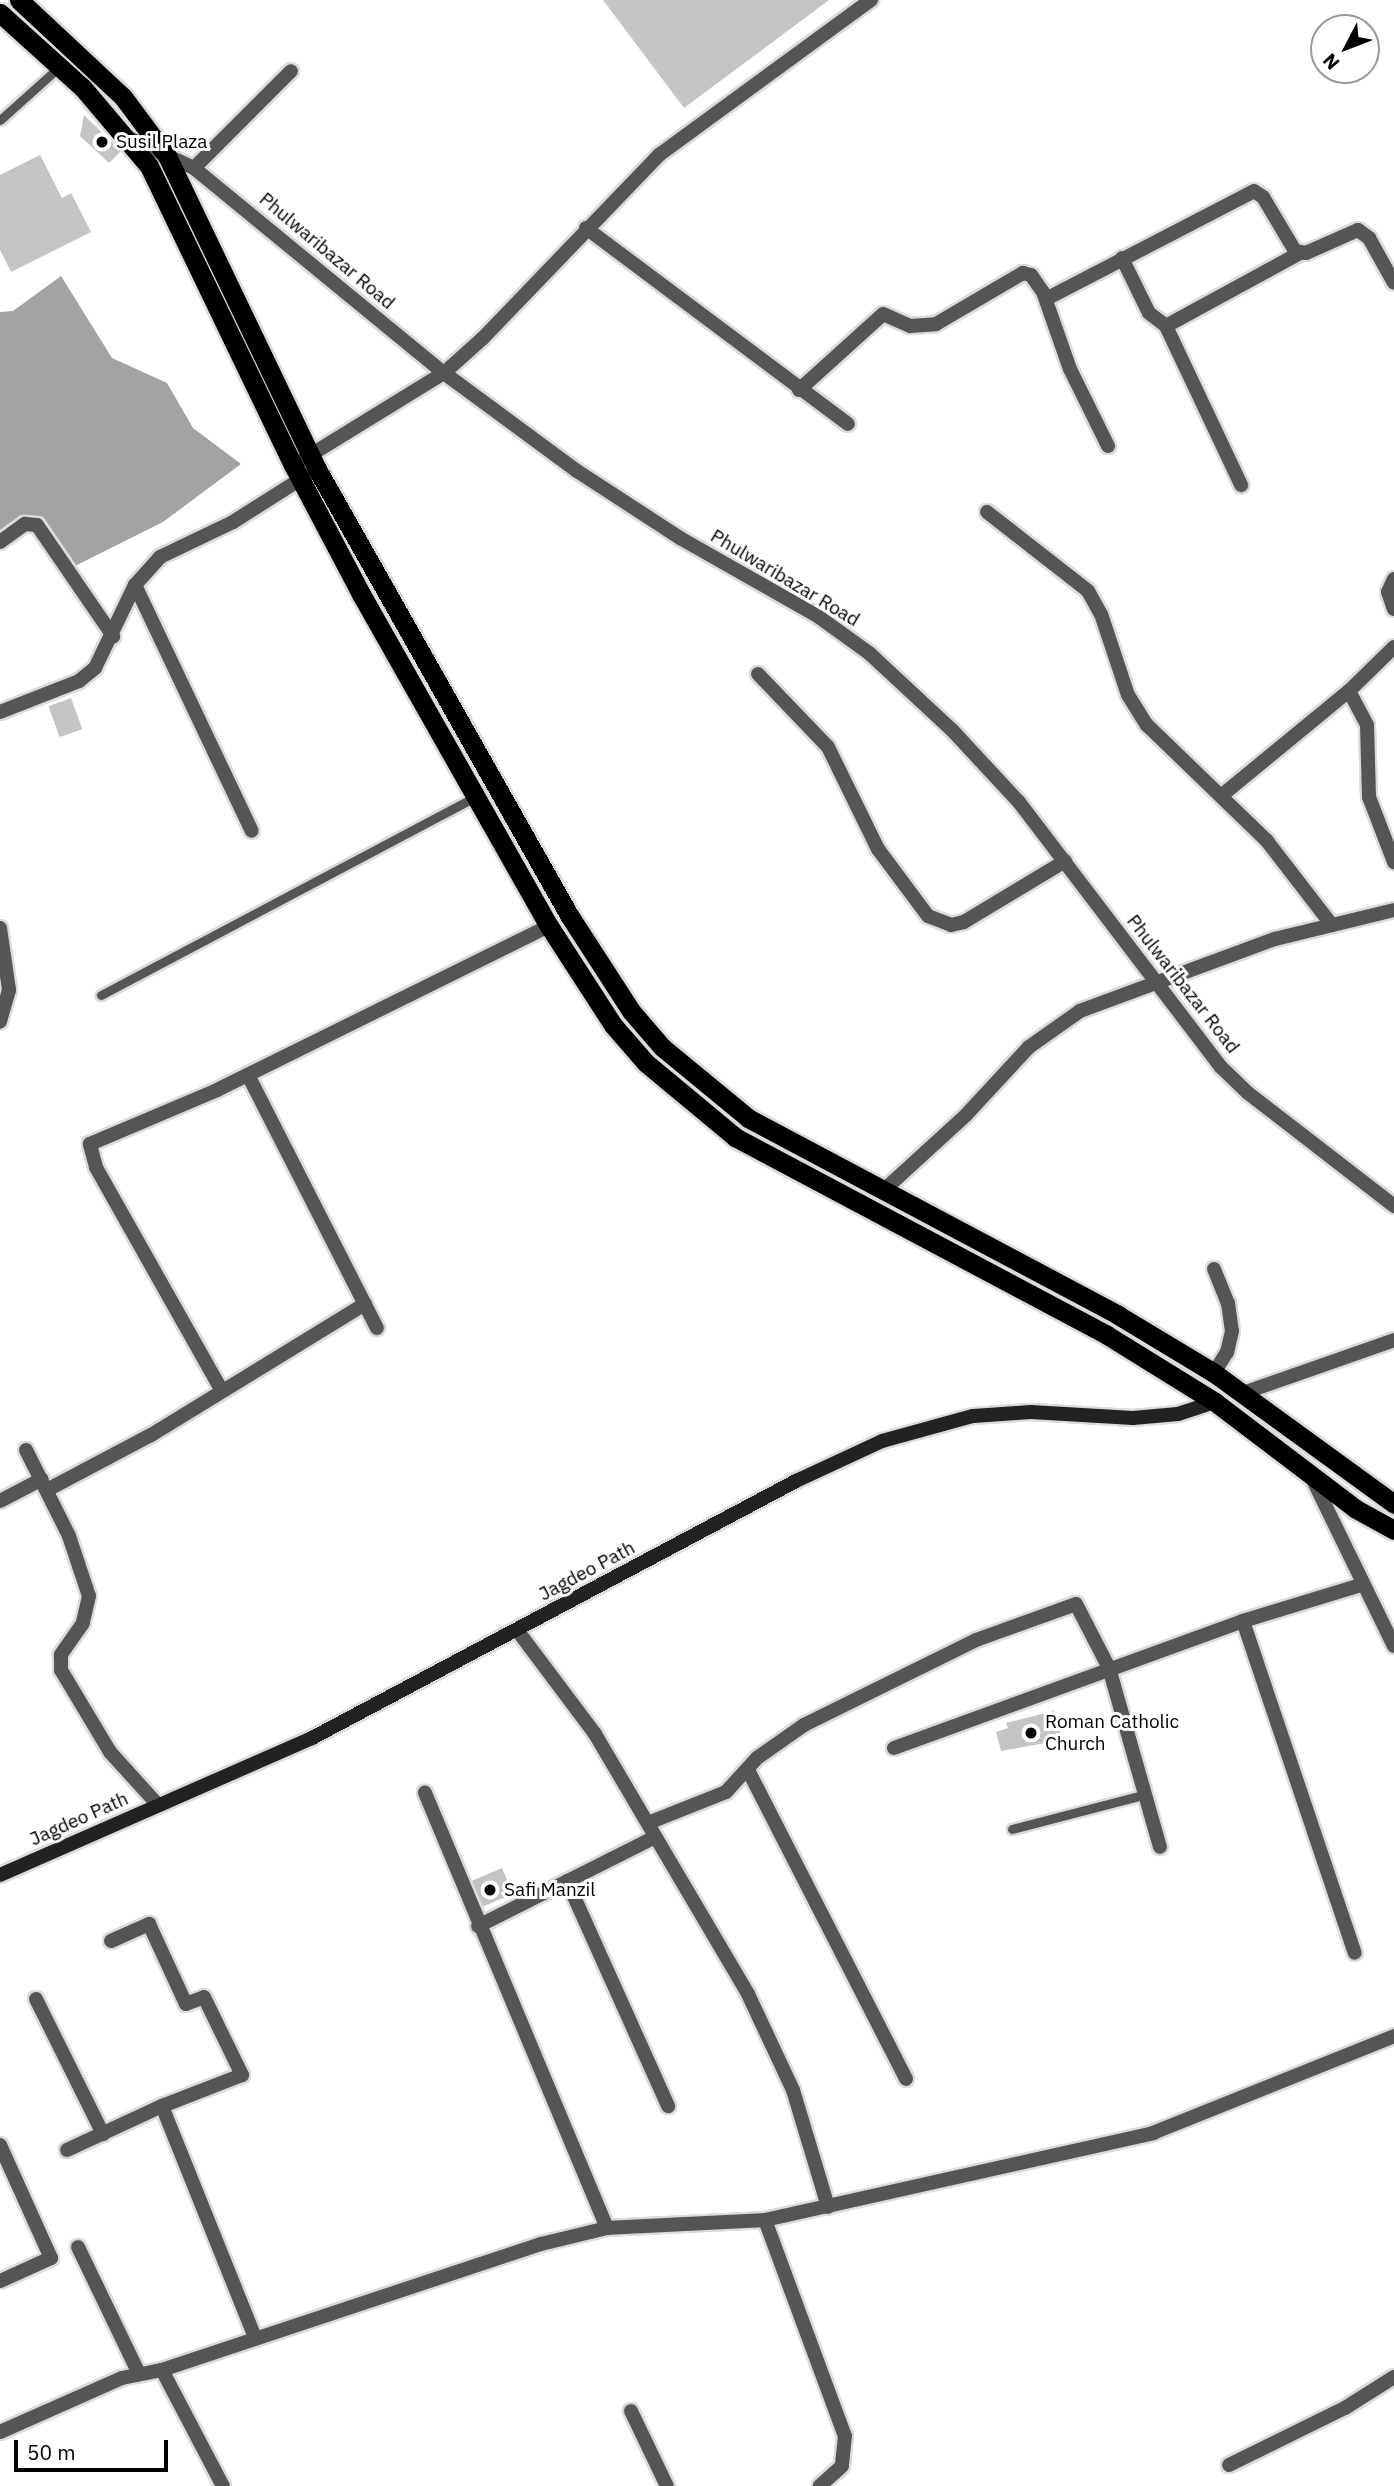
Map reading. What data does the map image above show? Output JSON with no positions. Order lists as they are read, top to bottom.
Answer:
{
  "streets": {
    "main road": ["Jagdeo Path"],
    "street": ["Phulwaribazar Road"]
  },
  "places": ["Susil Plaza", "Roman Catholic Church", "Safi Manzil"],
  "scale_bar": "50 m",
  "north": "bottom left"
}
